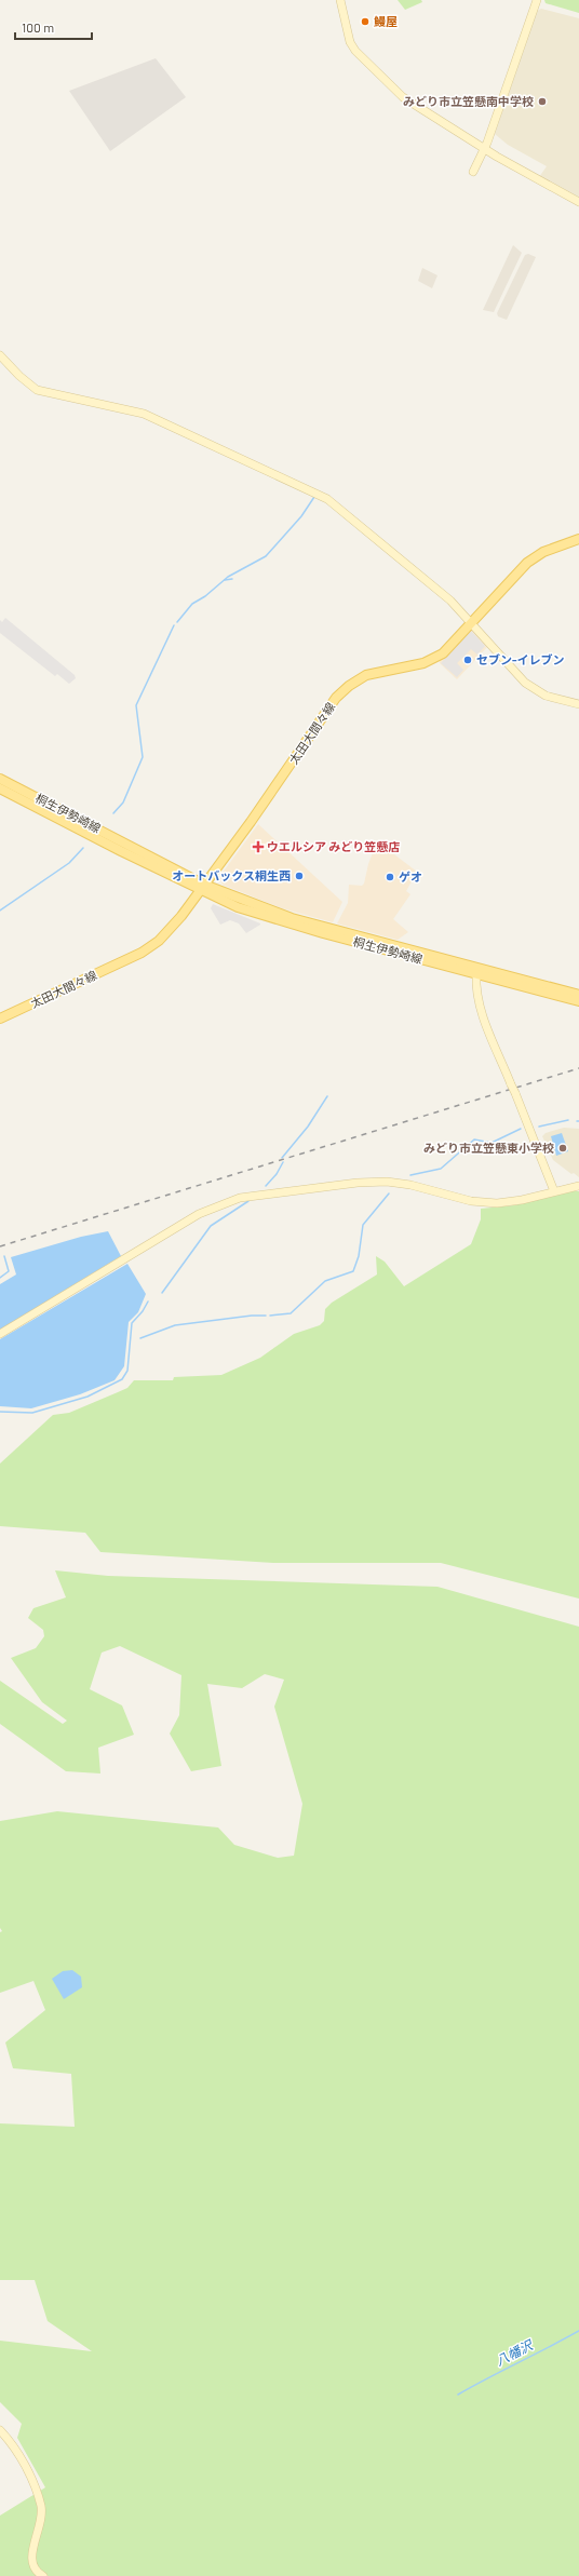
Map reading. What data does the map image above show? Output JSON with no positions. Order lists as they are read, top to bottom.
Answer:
{
  "streets": {
    "main road": ["太田大間々線", "桐生伊勢崎線"]
  },
  "crossings": [
    ["太田大間々線", "桐生伊勢崎線"]
  ],
  "water": ["八幡沢"],
  "places": {
    "other": [
      "鰻屋",
      "みどり市立笠懸南中学校",
      "セブン-イレブン",
      "オートバックス桐生西",
      "ゲオ",
      "みどり市立笠懸東小学校"
    ],
    "health": ["ウエルシア みどり笠懸店"]
  },
  "scale_bar": "100 m"
}
